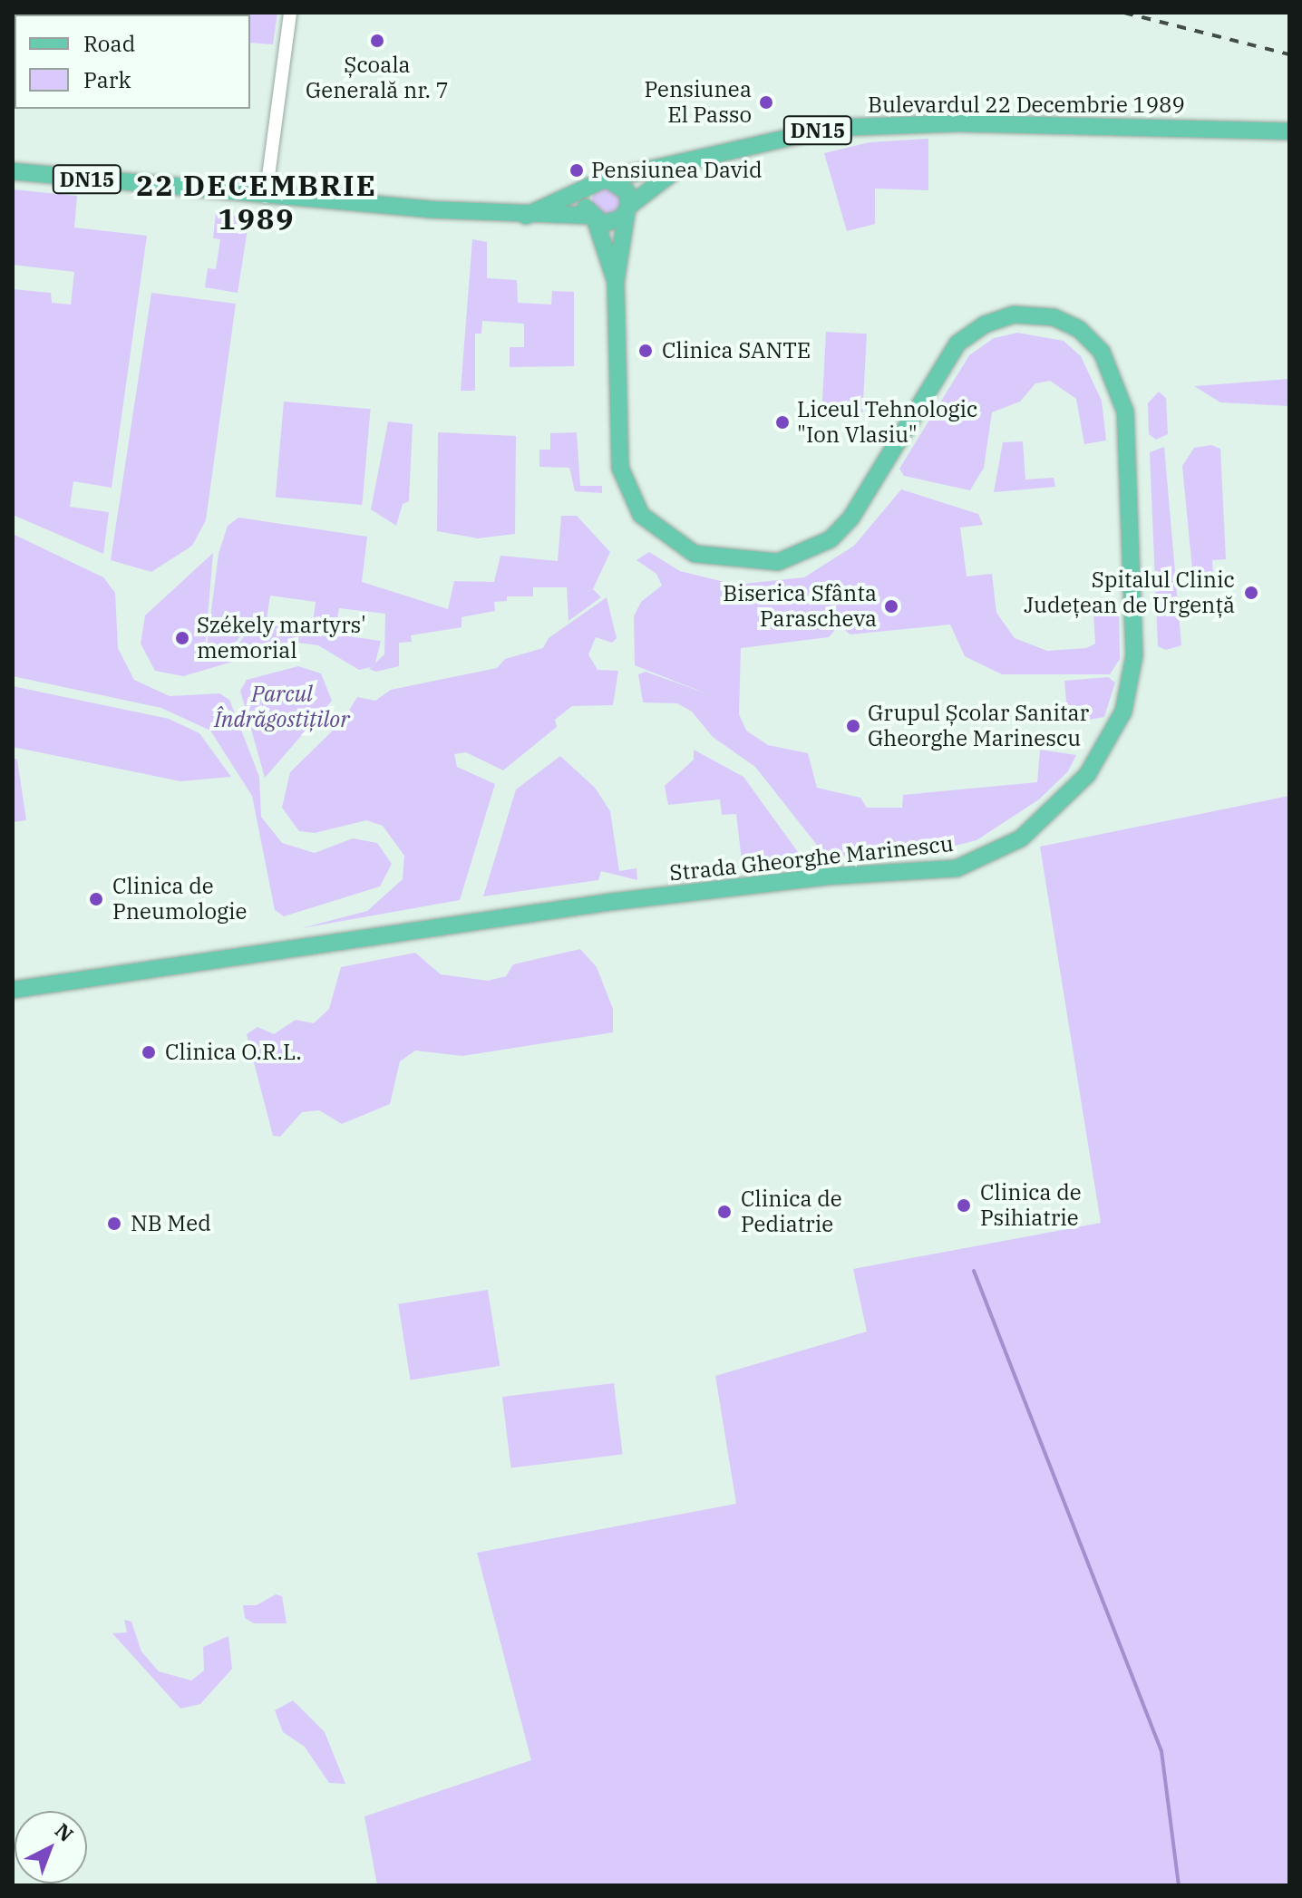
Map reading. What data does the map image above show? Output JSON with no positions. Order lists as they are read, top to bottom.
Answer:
{
  "streets": {
    "main road": ["Bulevardul 22 Decembrie 1989", "DN15", "Strada Gheorghe Marinescu"]
  },
  "crossings": [
    ["Bulevardul 22 Decembrie 1989", "Strada Gheorghe Marinescu"]
  ],
  "districts": ["22 DECEMBRIE 1989"],
  "parks": ["Parcul Îndrăgostiților"],
  "places": [
    "Școala Generală nr. 7",
    "Pensiunea El Passo",
    "Pensiunea David",
    "Clinica SANTE",
    "Liceul Tehnologic \"Ion Vlasiu\"",
    "Spitalul Clinic Județean de Urgență",
    "Biserica Sfânta Parascheva",
    "Székely martyrs' memorial",
    "Grupul Școlar Sanitar Gheorghe Marinescu",
    "Clinica de Pneumologie",
    "Clinica O.R.L.",
    "Clinica de Psihiatrie",
    "Clinica de Pediatrie",
    "NB Med"
  ],
  "legend": ["Road", "Park"],
  "north": "top right"
}
